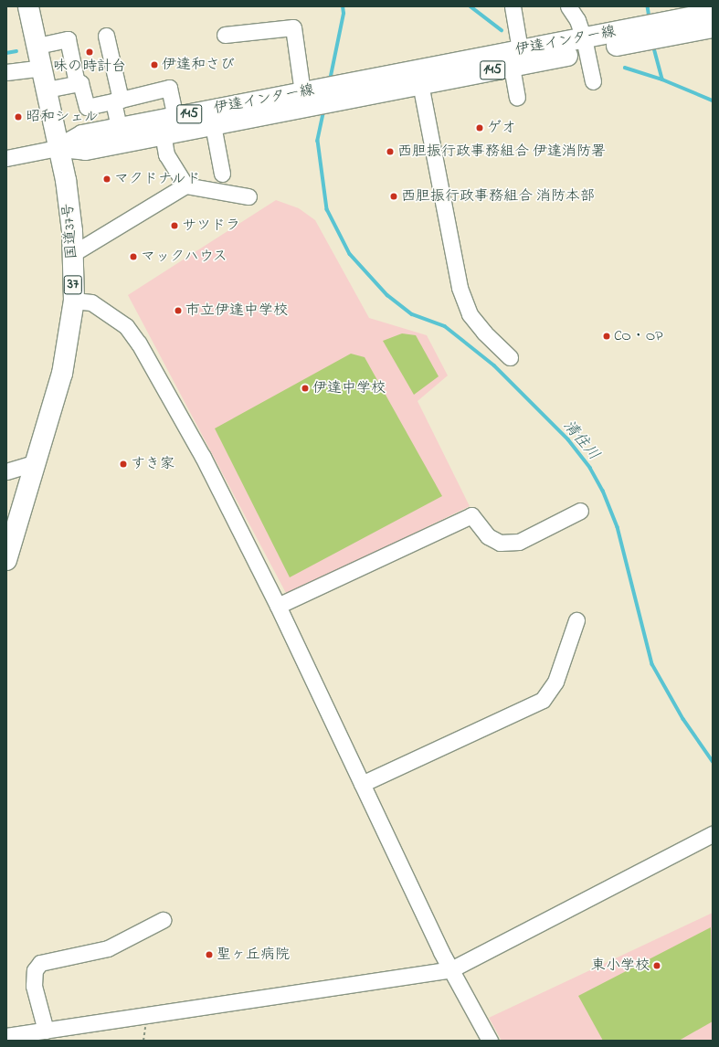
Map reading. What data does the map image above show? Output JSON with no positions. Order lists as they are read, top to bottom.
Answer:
{
  "streets": {
    "main road": [
      "伊達インター線",
      "145",
      "国道37号",
      "37"
    ]
  },
  "crossings": [
    ["伊達インター線", "国道37号"]
  ],
  "water": ["清住川"],
  "places": [
    "味の時計台",
    "伊達和さび",
    "昭和シェル",
    "ゲオ",
    "西胆振行政事務組合 伊達消防署",
    "マクドナルド",
    "西胆振行政事務組合 消防本部",
    "サツドラ",
    "マックハウス",
    "市立伊達中学校",
    "CO・OP",
    "伊達中学校",
    "すき家",
    "聖ヶ丘病院",
    "東小学校"
  ]
}
